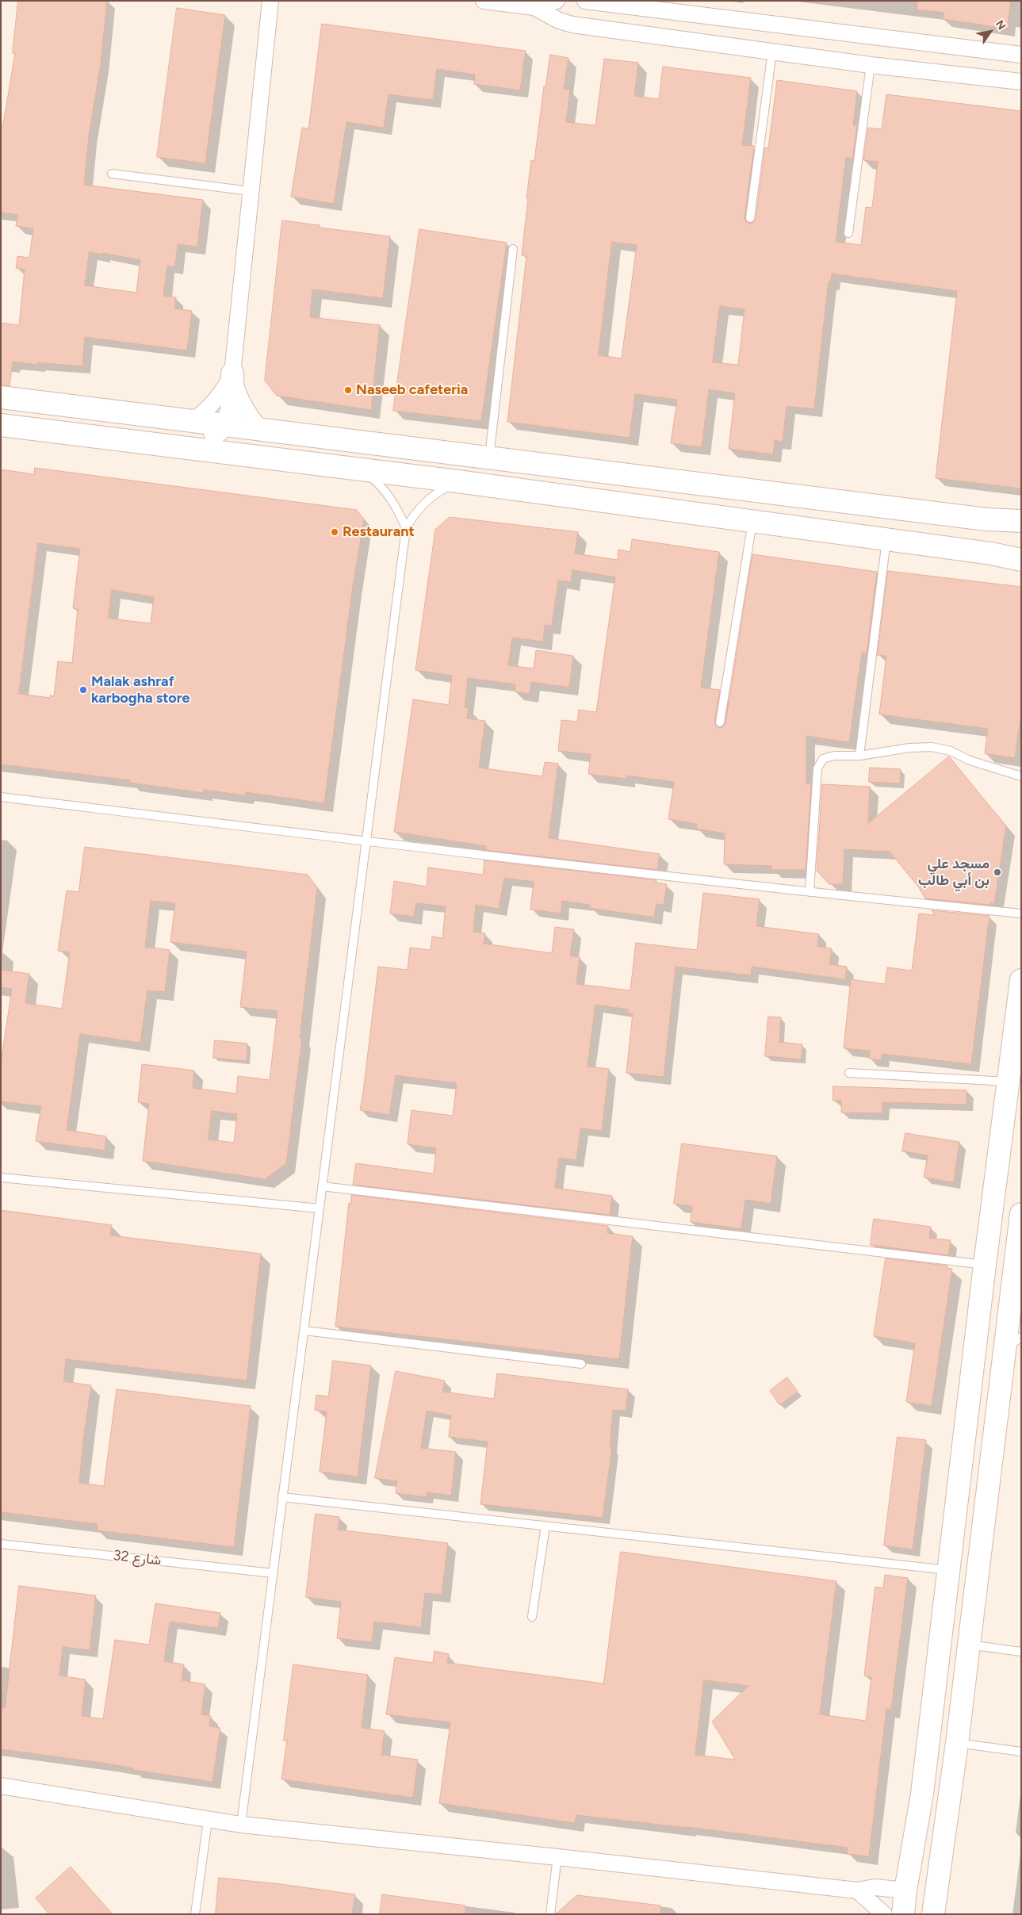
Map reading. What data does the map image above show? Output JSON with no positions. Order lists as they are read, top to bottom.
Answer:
{
  "streets": {
    "lane": ["شارع 32"]
  },
  "places": [
    "Naseeb cafeteria",
    "Restaurant",
    "Malak ashraf karbogha store",
    "مسجد علي بن أبي طالب"
  ],
  "north": "top right"
}
